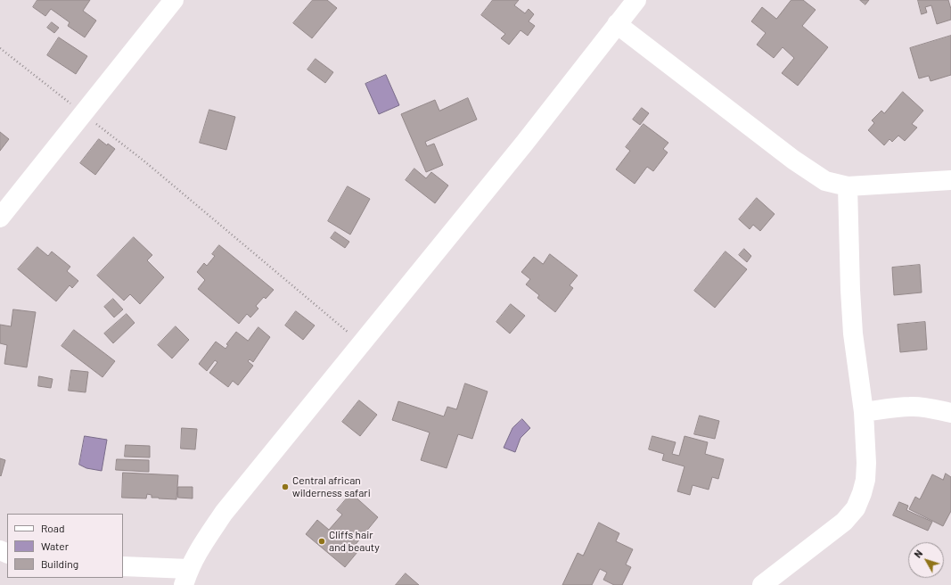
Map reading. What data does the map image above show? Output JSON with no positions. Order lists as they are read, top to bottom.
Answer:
{
  "places": ["Central african wilderness safari", "Cliffs hair and beauty"],
  "legend": ["Road", "Water", "Building"],
  "north": "top left"
}
